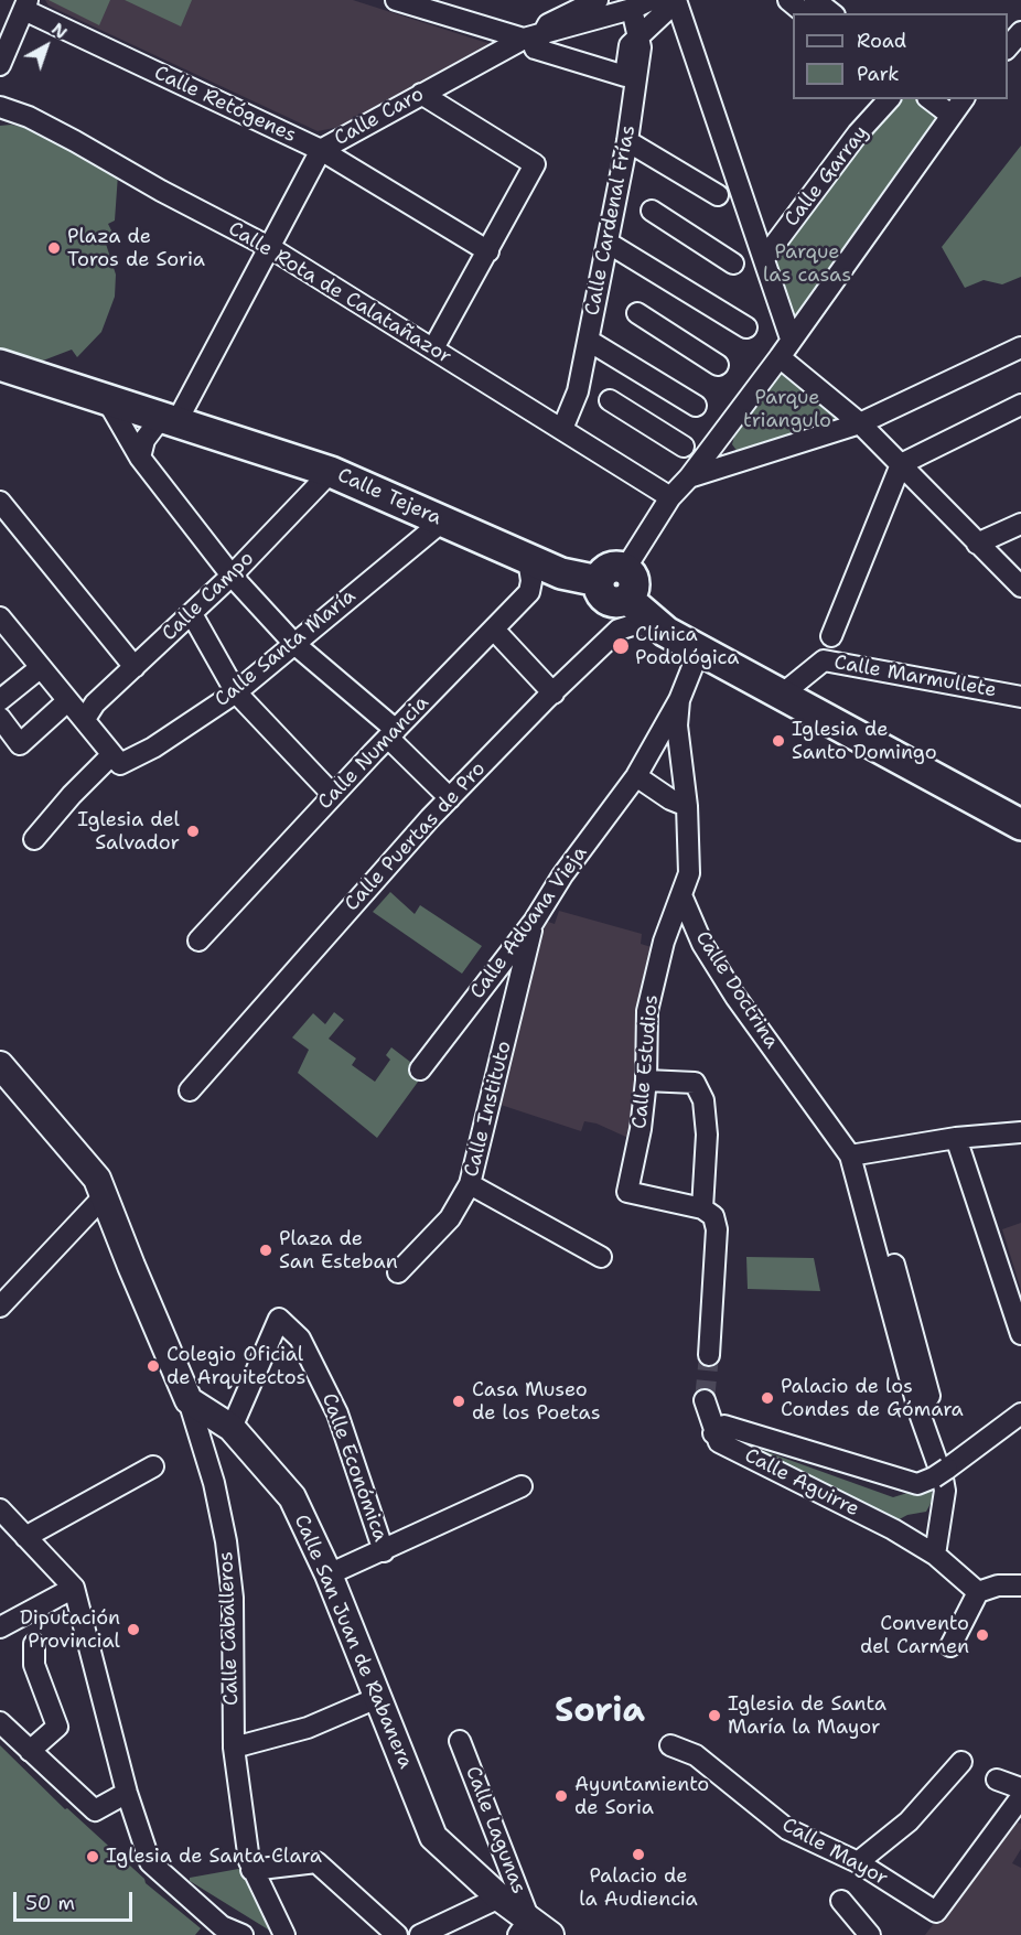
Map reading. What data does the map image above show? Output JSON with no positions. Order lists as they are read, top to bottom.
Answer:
{
  "streets": {
    "main road": ["Calle Tejera"],
    "street": [
      "Calle Retógenes",
      "Calle Caro",
      "Calle Garray",
      "Calle Cardenal Frías",
      "Calle Rota de Calatañazor",
      "Calle Campo",
      "Calle Santa María",
      "Calle Marmullete",
      "Calle Numancia",
      "Calle Puertas de Pro",
      "Calle Aduana Vieja",
      "Calle Doctrina",
      "Calle Estudios",
      "Calle Instituto",
      "Calle Económica",
      "Calle Aguirre",
      "Calle Caballeros",
      "Calle San Juan de Rabanera",
      "Calle Lagunas",
      "Calle Mayor"
    ]
  },
  "crossings": [
    ["Calle Retógenes", "Calle Caro"],
    ["Calle Caro", "Calle Cardenal Frías"],
    ["Calle Caro", "Calle Rota de Calatañazor"],
    ["Calle Caro", "Calle Tejera"],
    ["Calle Cardenal Frías", "Calle Rota de Calatañazor"],
    ["Calle Tejera", "Calle Campo"],
    ["Calle Tejera", "Calle Santa María"],
    ["Calle Tejera", "Calle Numancia"],
    ["Calle Aduana Vieja", "Calle Instituto"],
    ["Calle Doctrina", "Calle Estudios"],
    ["Calle Económica", "Calle San Juan de Rabanera"],
    ["Calle Caballeros", "Calle San Juan de Rabanera"],
    ["Calle San Juan de Rabanera", "Calle Lagunas"]
  ],
  "districts": ["Soria"],
  "parks": ["Parque las casas", "Parque triangulo"],
  "places": [
    "Plaza de Toros de Soria",
    "Clínica Podológica",
    "Iglesia de Santo Domingo",
    "Iglesia del Salvador",
    "Plaza de San Esteban",
    "Colegio Oficial de Arquitectos",
    "Palacio de los Condes de Gómara",
    "Casa Museo de los Poetas",
    "Diputación Provincial",
    "Convento del Carmen",
    "Iglesia de Santa María la Mayor",
    "Ayuntamiento de Soria",
    "Palacio de la Audiencia",
    "Iglesia de Santa Clara"
  ],
  "legend": ["Road", "Park"],
  "scale_bar": "50 m",
  "north": "top right"
}
